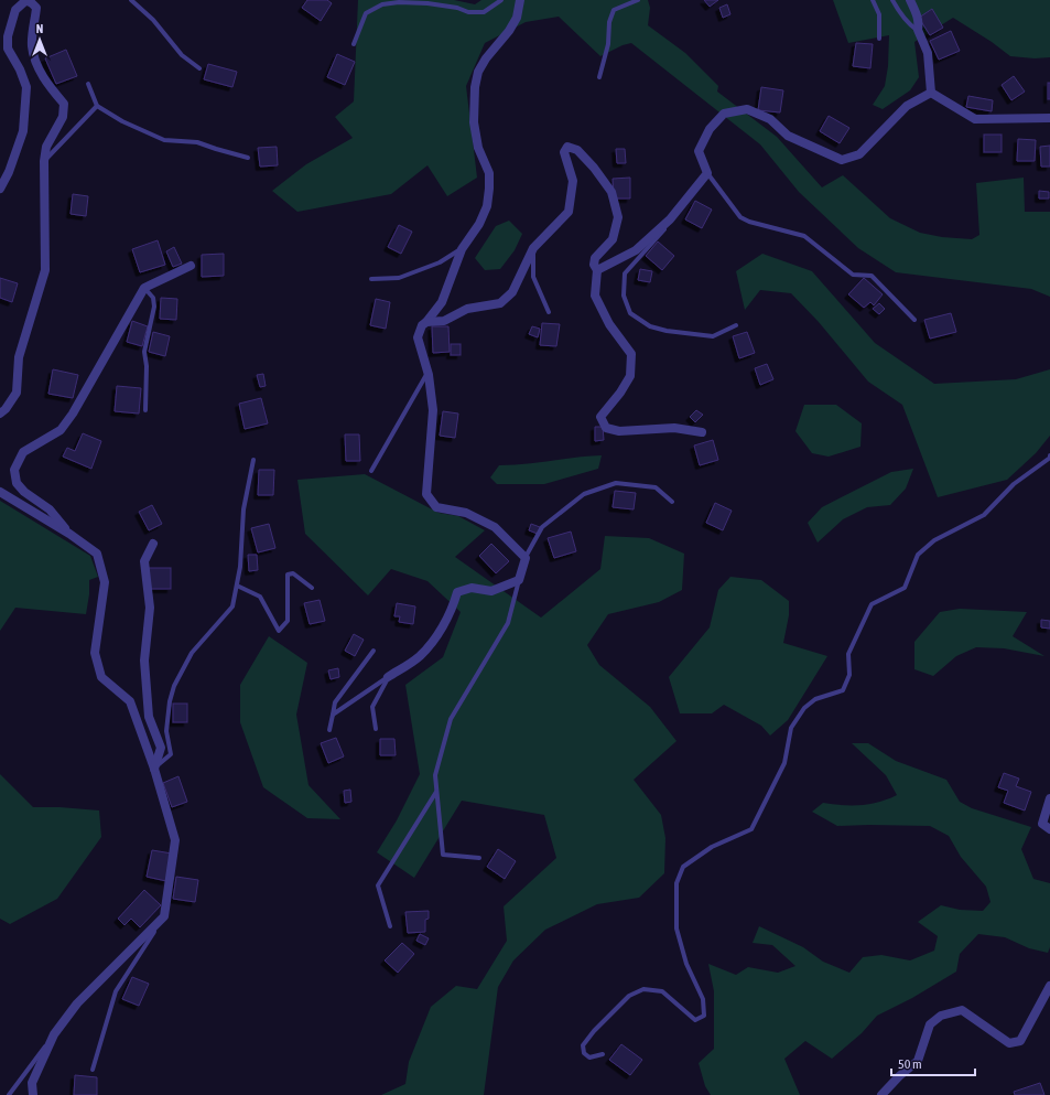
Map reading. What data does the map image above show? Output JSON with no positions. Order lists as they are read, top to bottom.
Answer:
{
  "scale_bar": "50 m",
  "north": "top"
}
